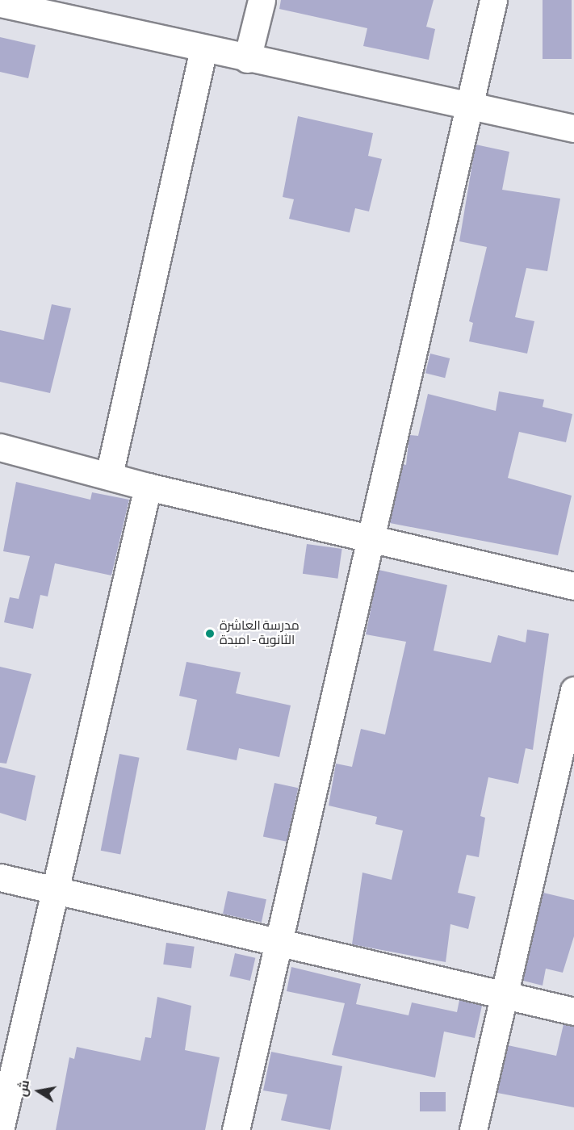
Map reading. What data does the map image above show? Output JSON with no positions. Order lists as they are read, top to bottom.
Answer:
{
  "places": ["مدرسة العاشرة الثانوية - امبدة"],
  "north": "left"
}
